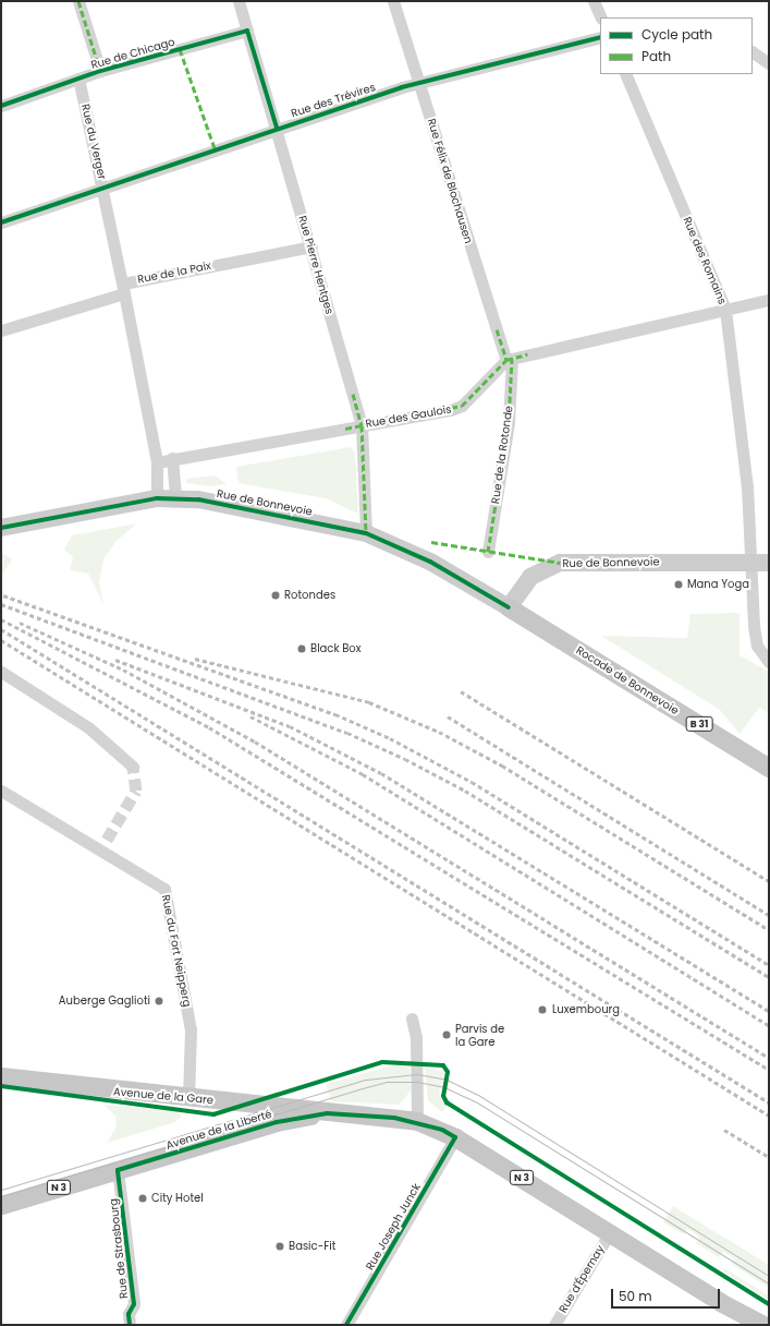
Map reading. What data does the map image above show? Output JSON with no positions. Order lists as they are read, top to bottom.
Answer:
{
  "streets": {
    "main road": [
      "Rue de Bonnevoie",
      "Rocade de Bonnevoie",
      "B 31",
      "Avenue de la Gare",
      "Avenue de la Liberté",
      "N 3"
    ],
    "street": [
      "Rue de Chicago",
      "Rue des Trévires",
      "Rue du Verger",
      "Rue Félix de Blochausen",
      "Rue des Romains",
      "Rue Pierre Hentges",
      "Rue de la Paix",
      "Rue des Gaulois",
      "Rue de la Rotonde",
      "Rue du Fort Neipperg",
      "Rue Joseph Junck",
      "Rue de Strasbourg",
      "Rue d'Épernay"
    ]
  },
  "crossings": [
    ["Rue de Chicago", "Rue du Verger"],
    ["Rue de Chicago", "Rue Pierre Hentges"],
    ["Rue des Trévires", "Rue du Verger"],
    ["Rue des Trévires", "Rue Félix de Blochausen"],
    ["Rue des Trévires", "Rue Pierre Hentges"],
    ["Rue du Verger", "Rue de la Paix"],
    ["Rue du Verger", "Rue des Gaulois"],
    ["Rue du Verger", "Rue de Bonnevoie"],
    ["Rue Félix de Blochausen", "Rue des Gaulois"],
    ["Rue Félix de Blochausen", "Rue de la Rotonde"],
    ["Rue des Romains", "Rue de Bonnevoie"],
    ["Rue Pierre Hentges", "Rue de la Paix"],
    ["Rue Pierre Hentges", "Rue des Gaulois"],
    ["Rue Pierre Hentges", "Rue de Bonnevoie"],
    ["Rue des Gaulois", "Rue de la Rotonde"],
    ["Rue de Bonnevoie", "Rocade de Bonnevoie"],
    ["Rue du Fort Neipperg", "Avenue de la Gare"],
    ["Avenue de la Gare", "Avenue de la Liberté"],
    ["Avenue de la Gare", "N 3"],
    ["Avenue de la Liberté", "N 3"],
    ["Avenue de la Liberté", "Rue de Strasbourg"],
    ["N 3", "Rue Joseph Junck"],
    ["N 3", "Rue d'Épernay"]
  ],
  "places": [
    "Mana Yoga",
    "Rotondes",
    "Black Box",
    "Auberge Gaglioti",
    "Luxembourg",
    "Parvis de la Gare",
    "City Hotel",
    "Basic-Fit"
  ],
  "legend": ["Cycle path", "Path"],
  "scale_bar": "50 m"
}
